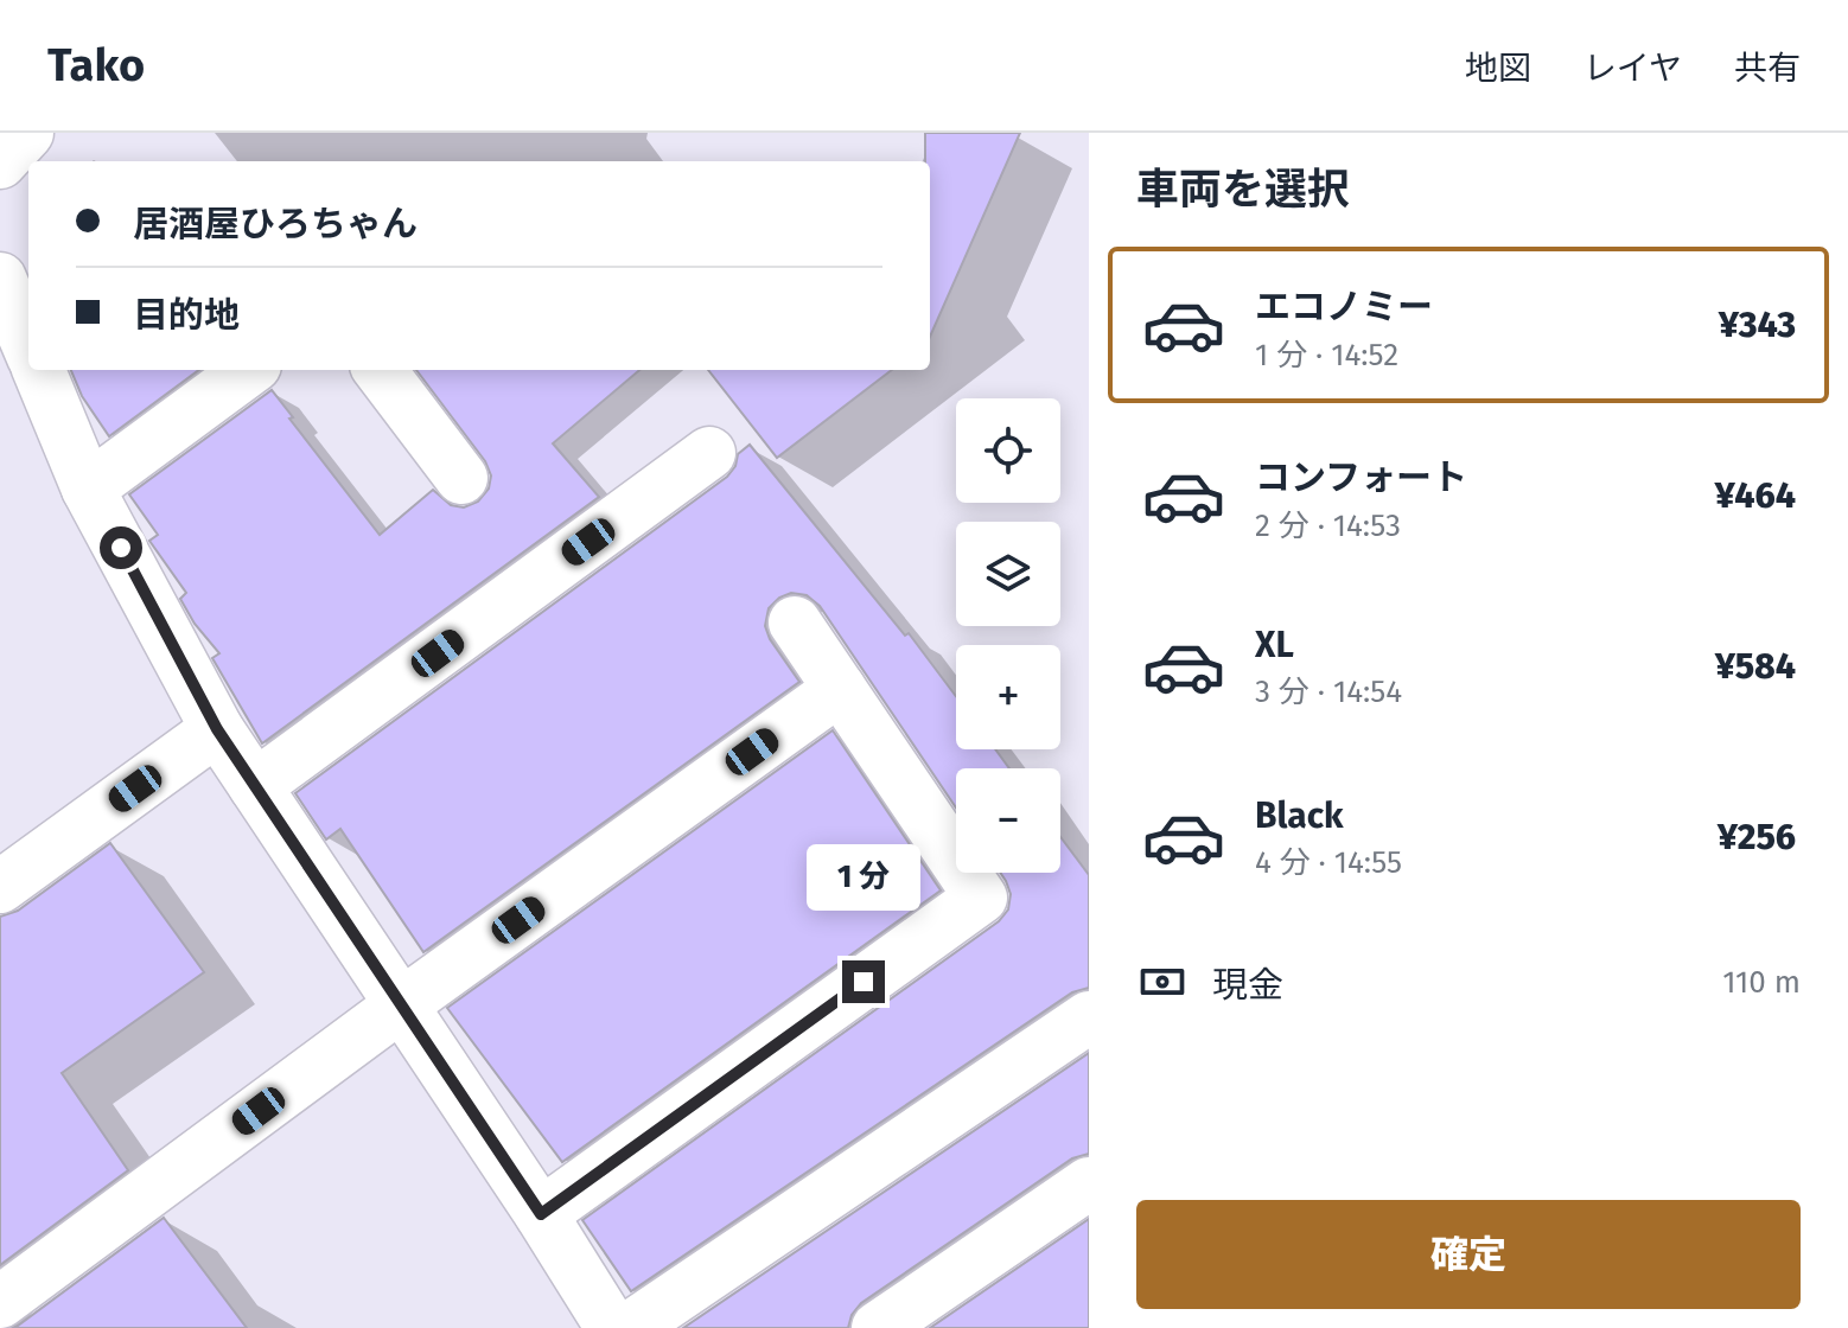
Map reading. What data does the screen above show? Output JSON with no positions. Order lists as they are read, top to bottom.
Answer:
{
  "page": {
    "header": "Tako",
    "nav": ["地図", "レイヤ", "共有"],
    "heading": "車両を選択",
    "banner": ["居酒屋ひろちゃん", "目的地"],
    "list": [
      {
        "name": "エコノミー",
        "note": "1 分 · 14:52",
        "value": "¥343"
      },
      {
        "name": "コンフォート",
        "note": "2 分 · 14:53",
        "value": "¥464"
      },
      {
        "name": "XL",
        "note": "3 分 · 14:54",
        "value": "¥584"
      },
      {
        "name": "Black",
        "note": "4 分 · 14:55",
        "value": "¥256"
      }
    ],
    "map_buttons": ["+", "−"],
    "bubble": "1 分",
    "pay": ["現金", "110 m"],
    "buttons": "確定"
  }
}
